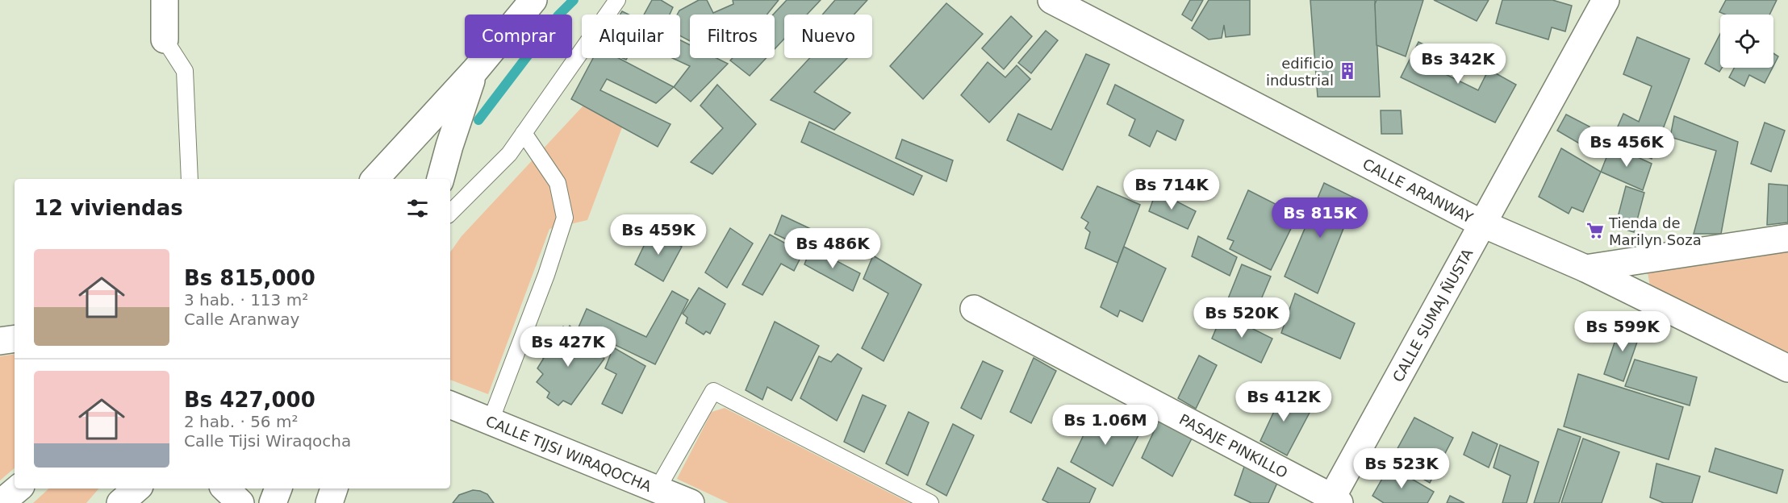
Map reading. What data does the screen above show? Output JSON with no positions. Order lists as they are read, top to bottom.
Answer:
{
  "streets": {
    "street": [
      "CALLE ARANWAY",
      "CALLE SUMAJ ÑUSTA",
      "PASAJE PINKILLO",
      "CALLE TIJSI WIRAQOCHA"
    ]
  },
  "crossings": [
    ["CALLE ARANWAY", "CALLE SUMAJ ÑUSTA"],
    ["CALLE SUMAJ ÑUSTA", "PASAJE PINKILLO"]
  ],
  "places": {
    "building": ["edificio industrial"],
    "supermarket": ["Tienda de Marilyn Soza"]
  },
  "page": {
    "chip": [
      "Comprar",
      "Alquilar",
      "Filtros",
      "Nuevo"
    ],
    "price": [
      "Bs 342K",
      "Bs 456K",
      "Bs 714K",
      "Bs 815K",
      "Bs 459K",
      "Bs 486K",
      "Bs 520K",
      "Bs 599K",
      "Bs 427K",
      "Bs 412K",
      "Bs 1.06M",
      "Bs 523K"
    ],
    "heading": "12 viviendas",
    "list": [
      {
        "name": "Bs 815,000",
        "note": "3 hab. · 113 m² · Calle Aranway"
      },
      {
        "name": "Bs 427,000",
        "note": "2 hab. · 56 m² · Calle Tijsi Wiraqocha"
      }
    ]
  }
}
